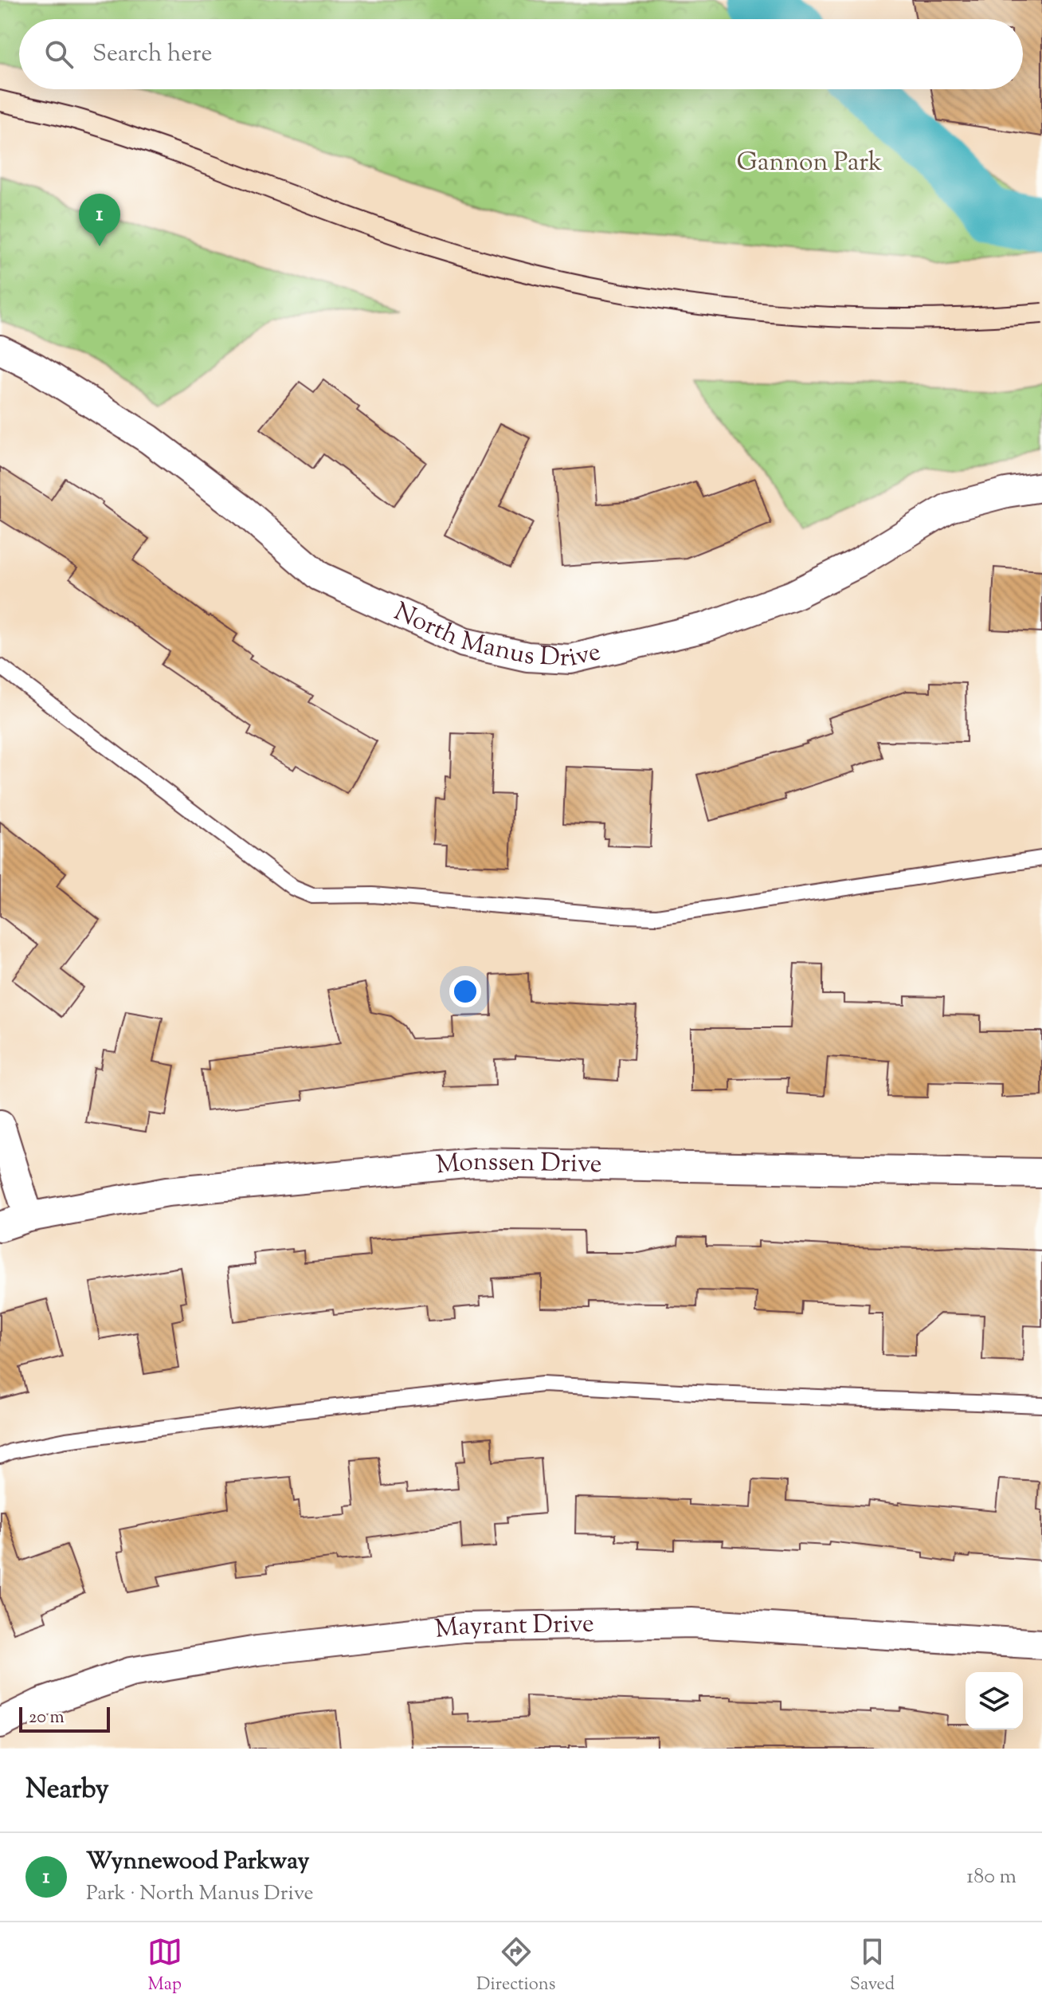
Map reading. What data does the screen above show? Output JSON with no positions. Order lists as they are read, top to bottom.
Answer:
{
  "streets": {
    "street": ["North Manus Drive", "Monssen Drive", "Mayrant Drive"]
  },
  "parks": ["Gannon Park"],
  "scale_bar": "20 m",
  "page": {
    "search": "Search here",
    "pins": "1",
    "scale": "20 m",
    "heading": "Nearby",
    "list": [
      {
        "mark": "1",
        "name": "Wynnewood Parkway",
        "note": "Park · North Manus Drive",
        "value": "180 m"
      }
    ],
    "nav": ["Map", "Directions", "Saved"]
  }
}
